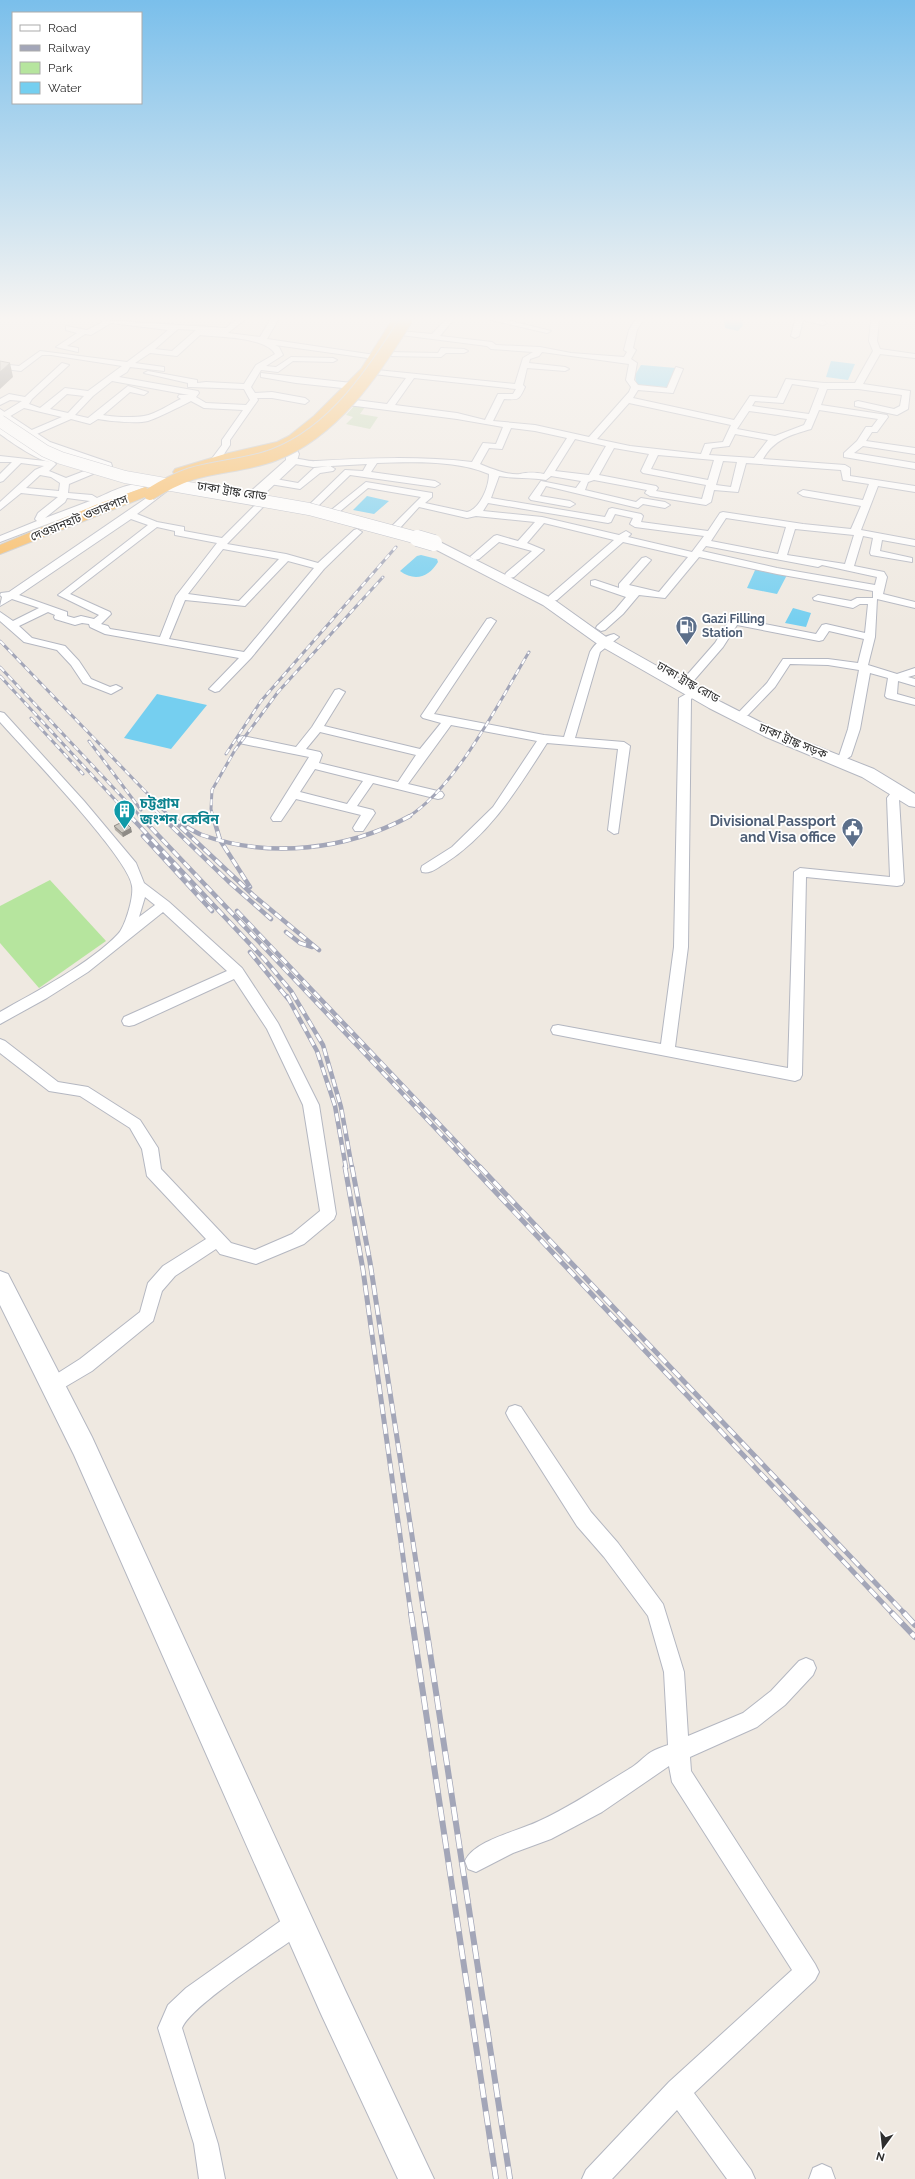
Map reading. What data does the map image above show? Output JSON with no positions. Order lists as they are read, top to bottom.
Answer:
{
  "streets": {
    "highway": ["দেওয়ানহাট ওভারপাস"],
    "main road": ["ঢাকা ট্রাঙ্ক রোড", "ঢাকা ট্রাঙ্ক সড়ক"]
  },
  "crossings": [
    ["ঢাকা ট্রাঙ্ক রোড", "ঢাকা ট্রাঙ্ক সড়ক"]
  ],
  "places": {
    "fuel station": ["Gazi Filling Station"],
    "building": ["চট্টগ্রাম জংশন কেবিন"],
    "public building": ["Divisional Passport and Visa office"]
  },
  "legend": [
    "Road",
    "Railway",
    "Park",
    "Water"
  ],
  "north": "bottom"
}
